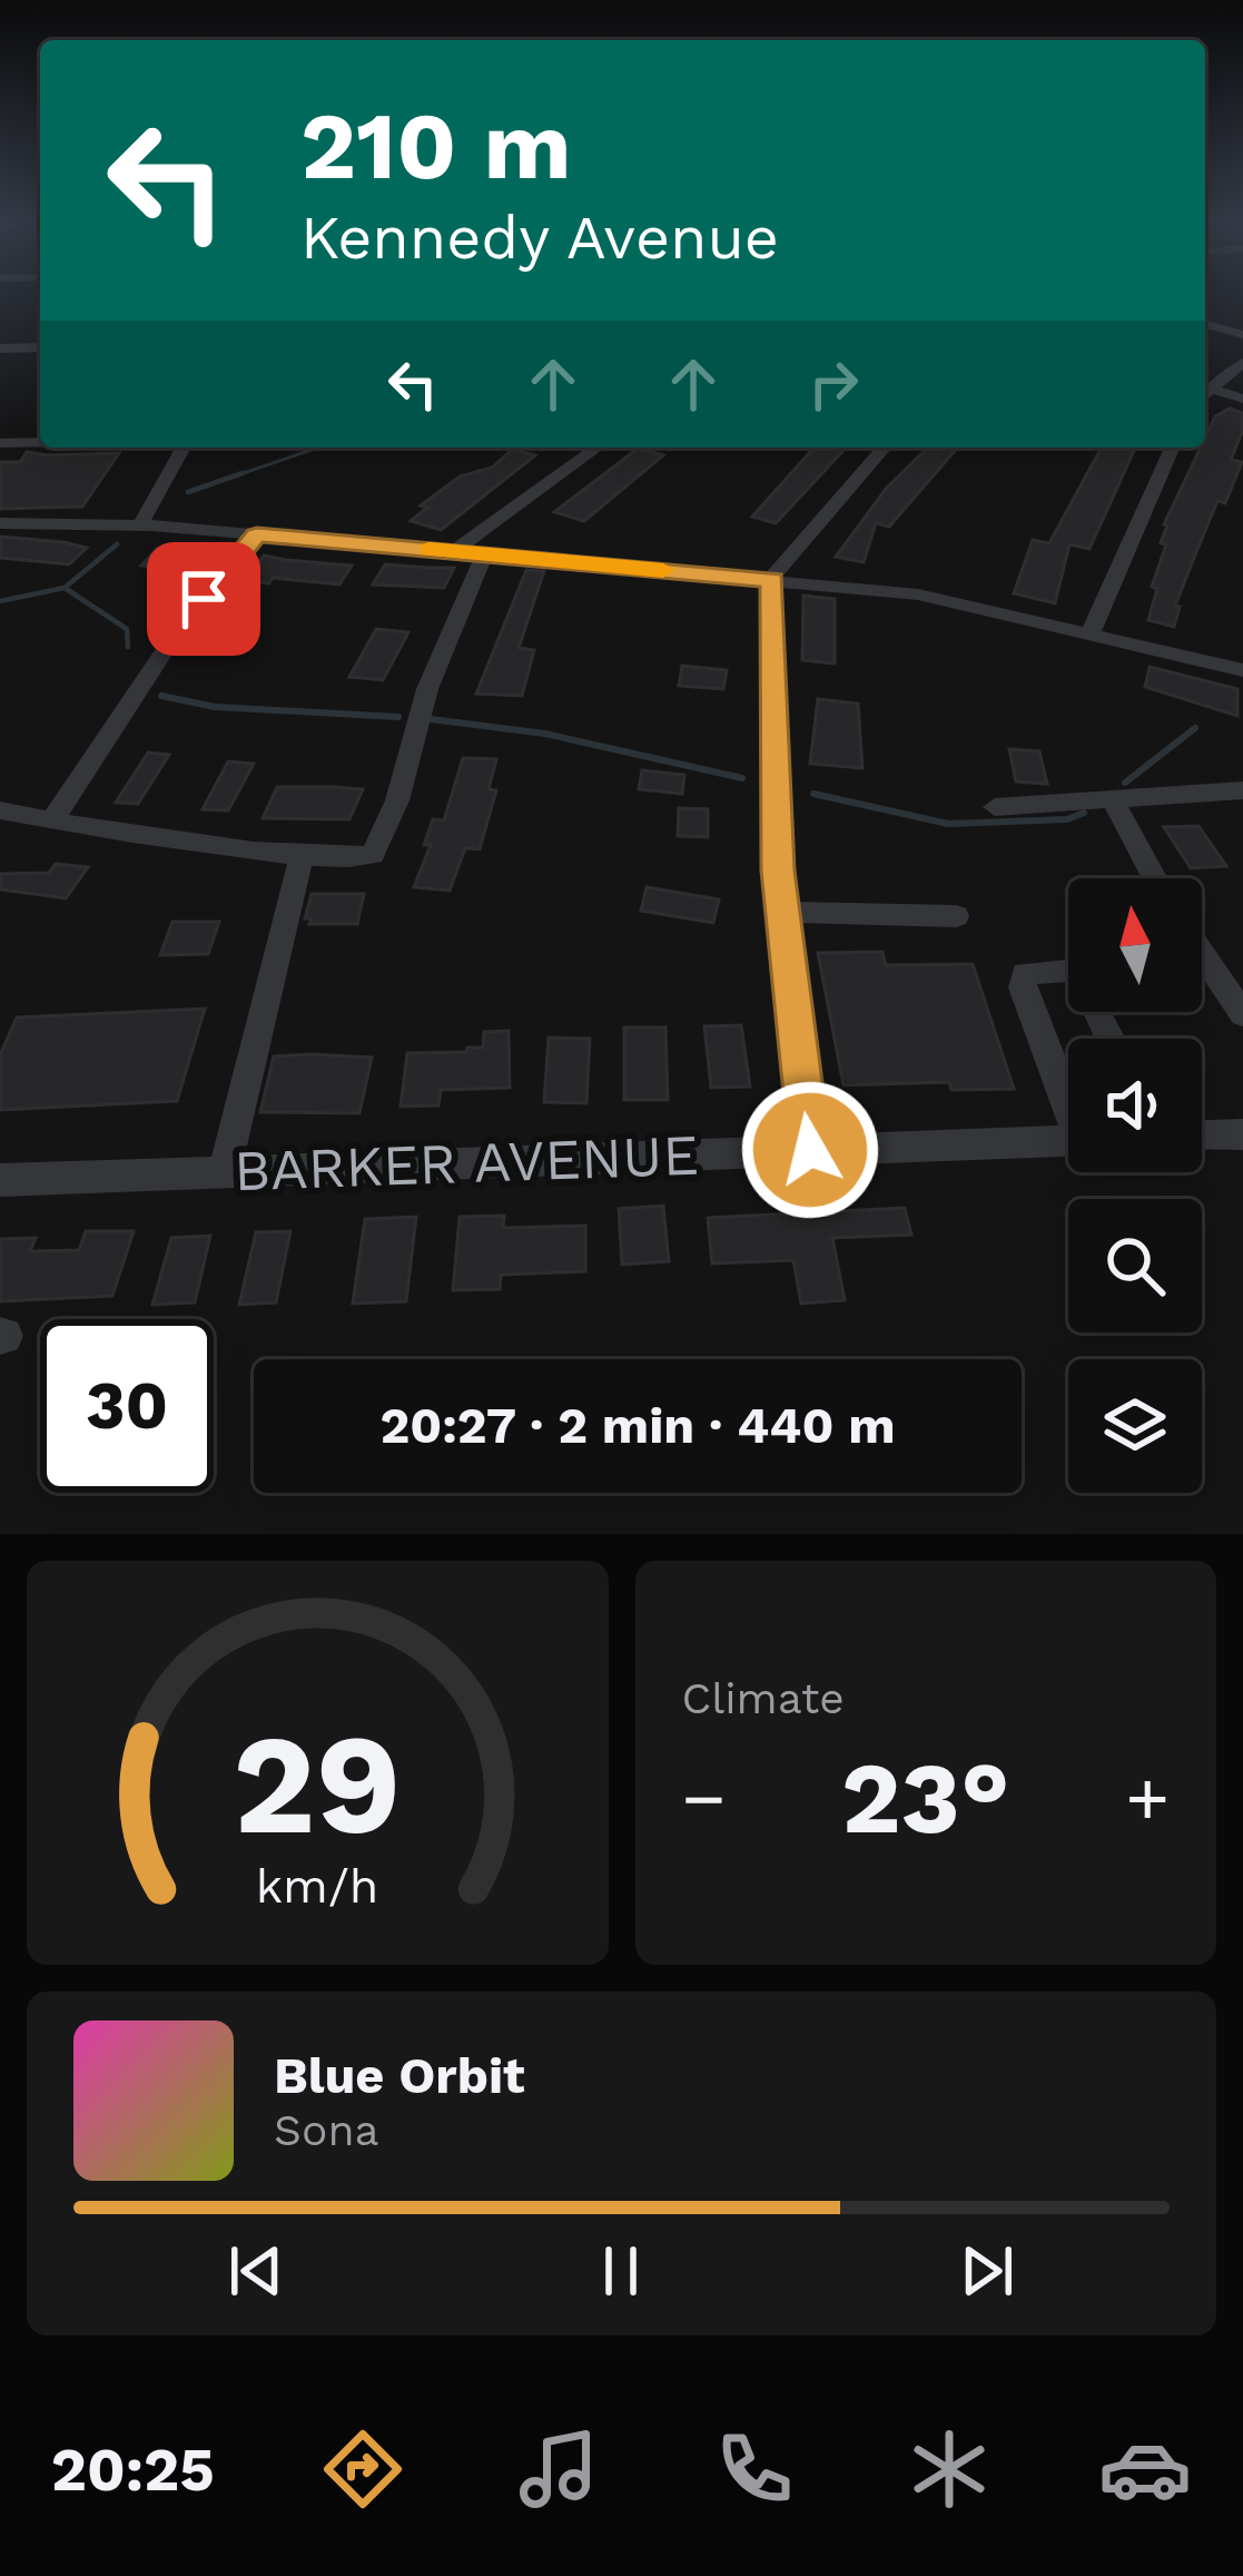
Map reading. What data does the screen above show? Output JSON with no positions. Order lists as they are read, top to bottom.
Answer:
{
  "streets": {
    "street": ["BARKER AVENUE"]
  },
  "north": "top",
  "page": {
    "turn": ["210 m", "Kennedy Avenue"],
    "limit": "30",
    "trip": "20:27 · 2 min · 440 m",
    "tile": "Climate",
    "heat": ["−", "23°", "+"],
    "song": ["Blue Orbit", "Sona"],
    "tabs": "20:25",
    "gauge": ["29", "km/h"]
  }
}
